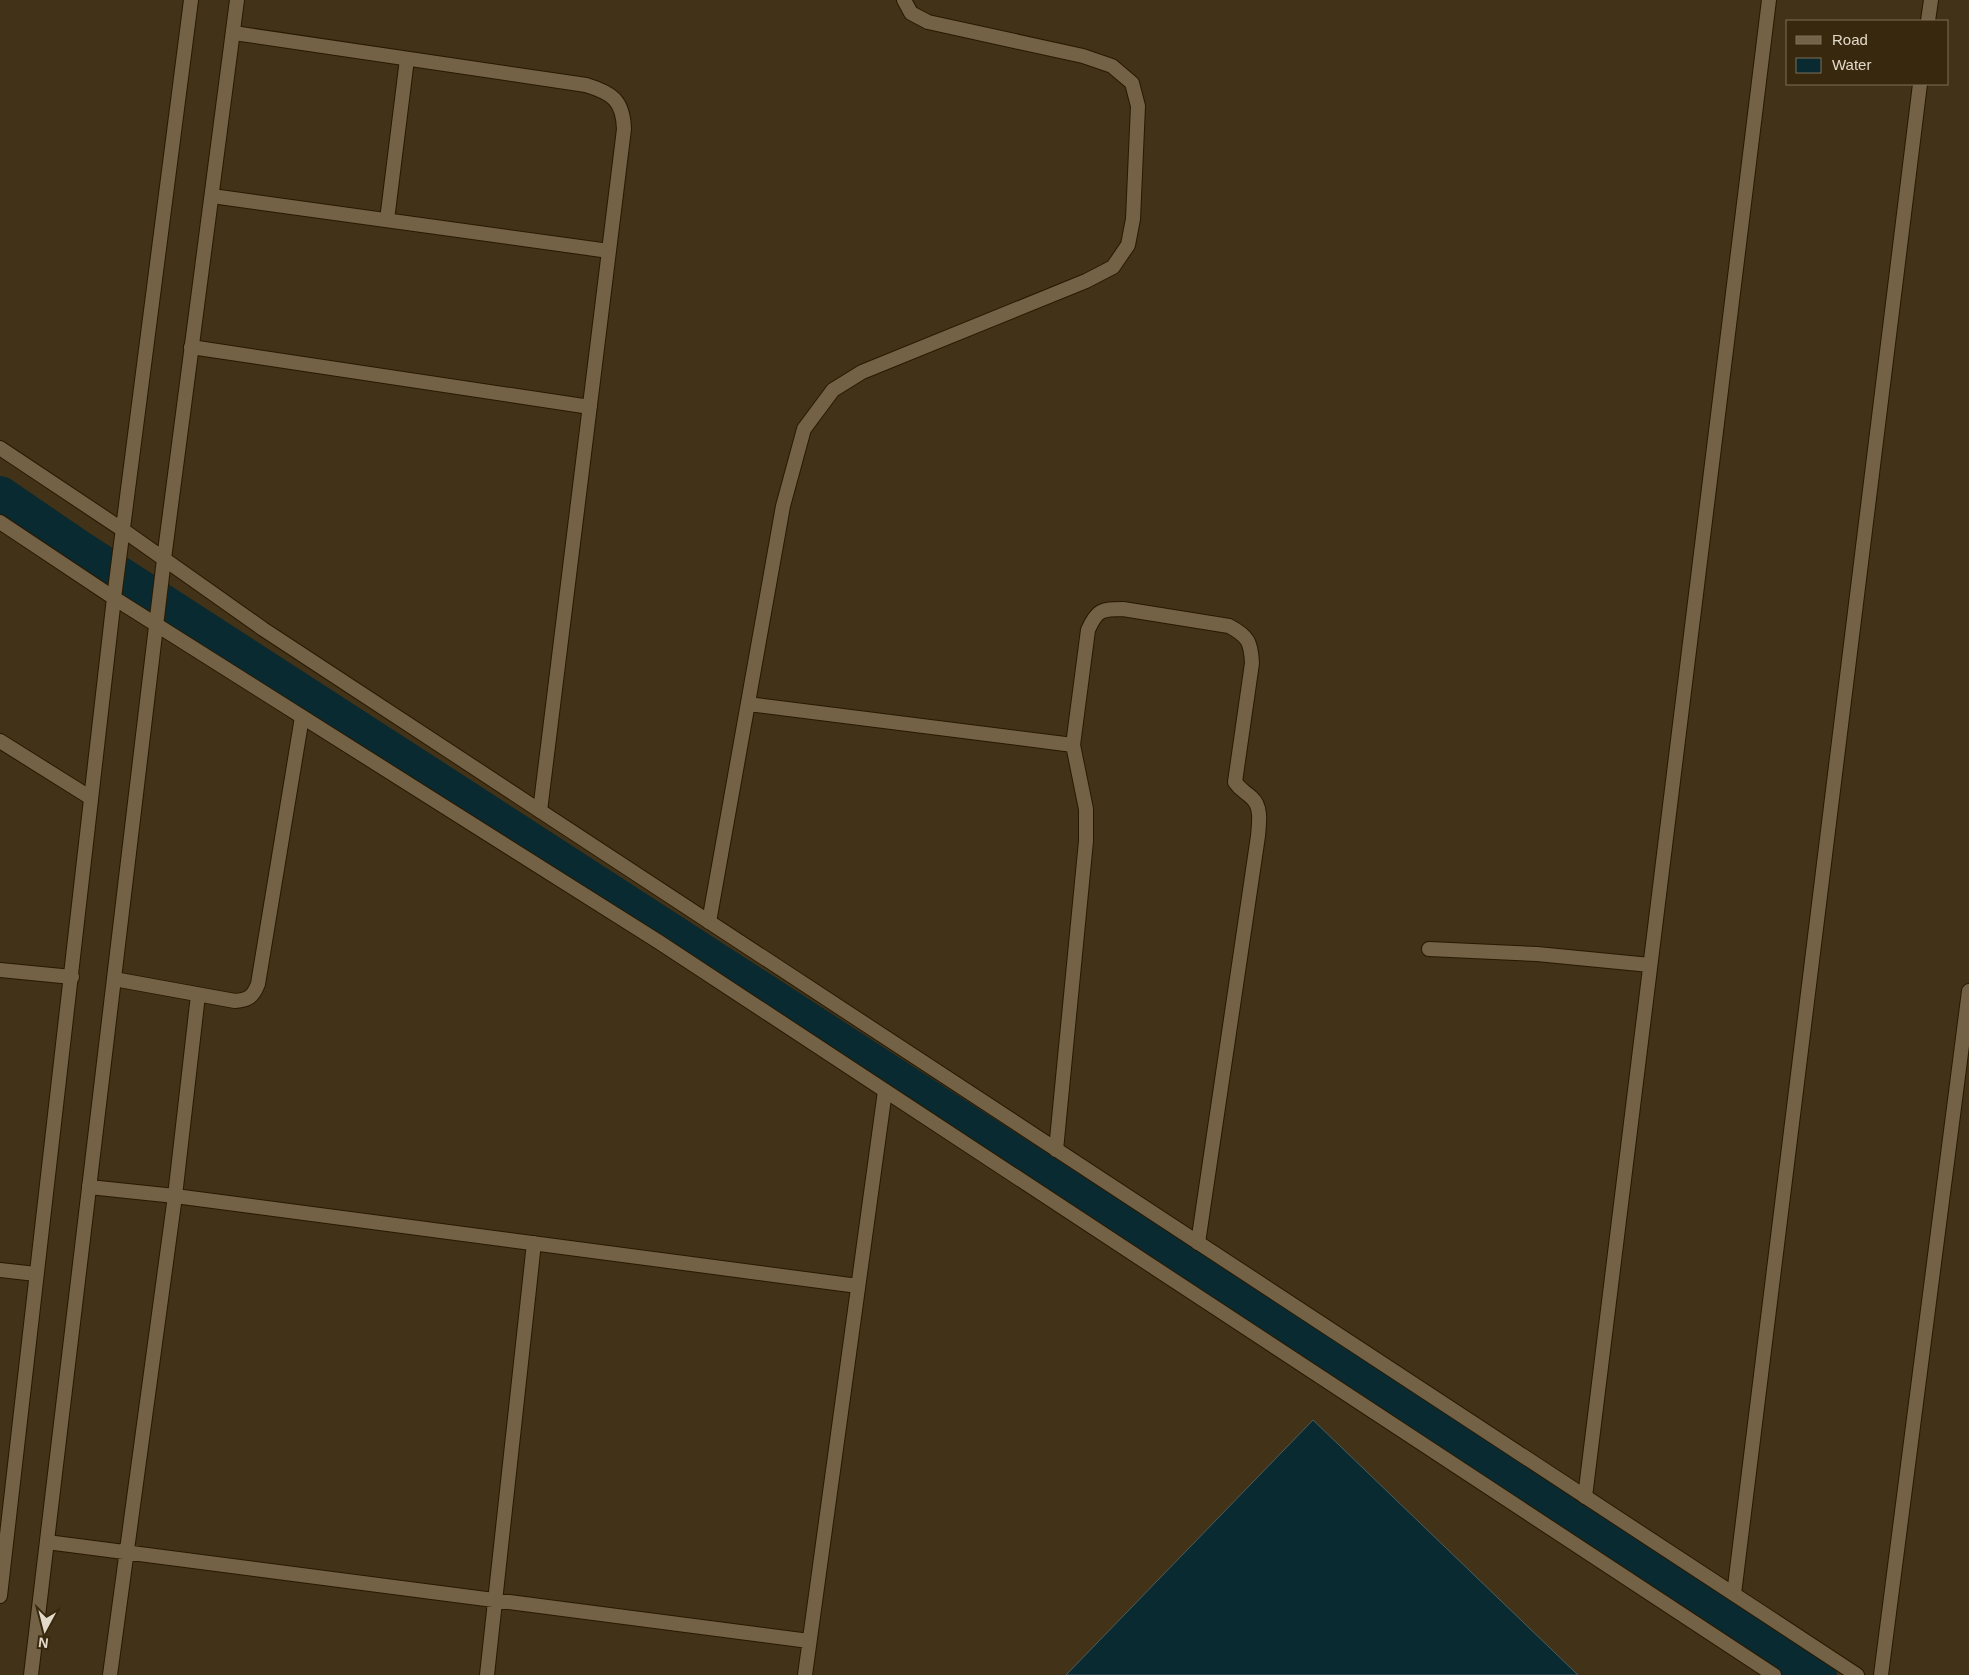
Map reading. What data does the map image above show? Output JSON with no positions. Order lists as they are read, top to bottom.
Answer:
{
  "legend": ["Road", "Water"],
  "north": "bottom"
}
